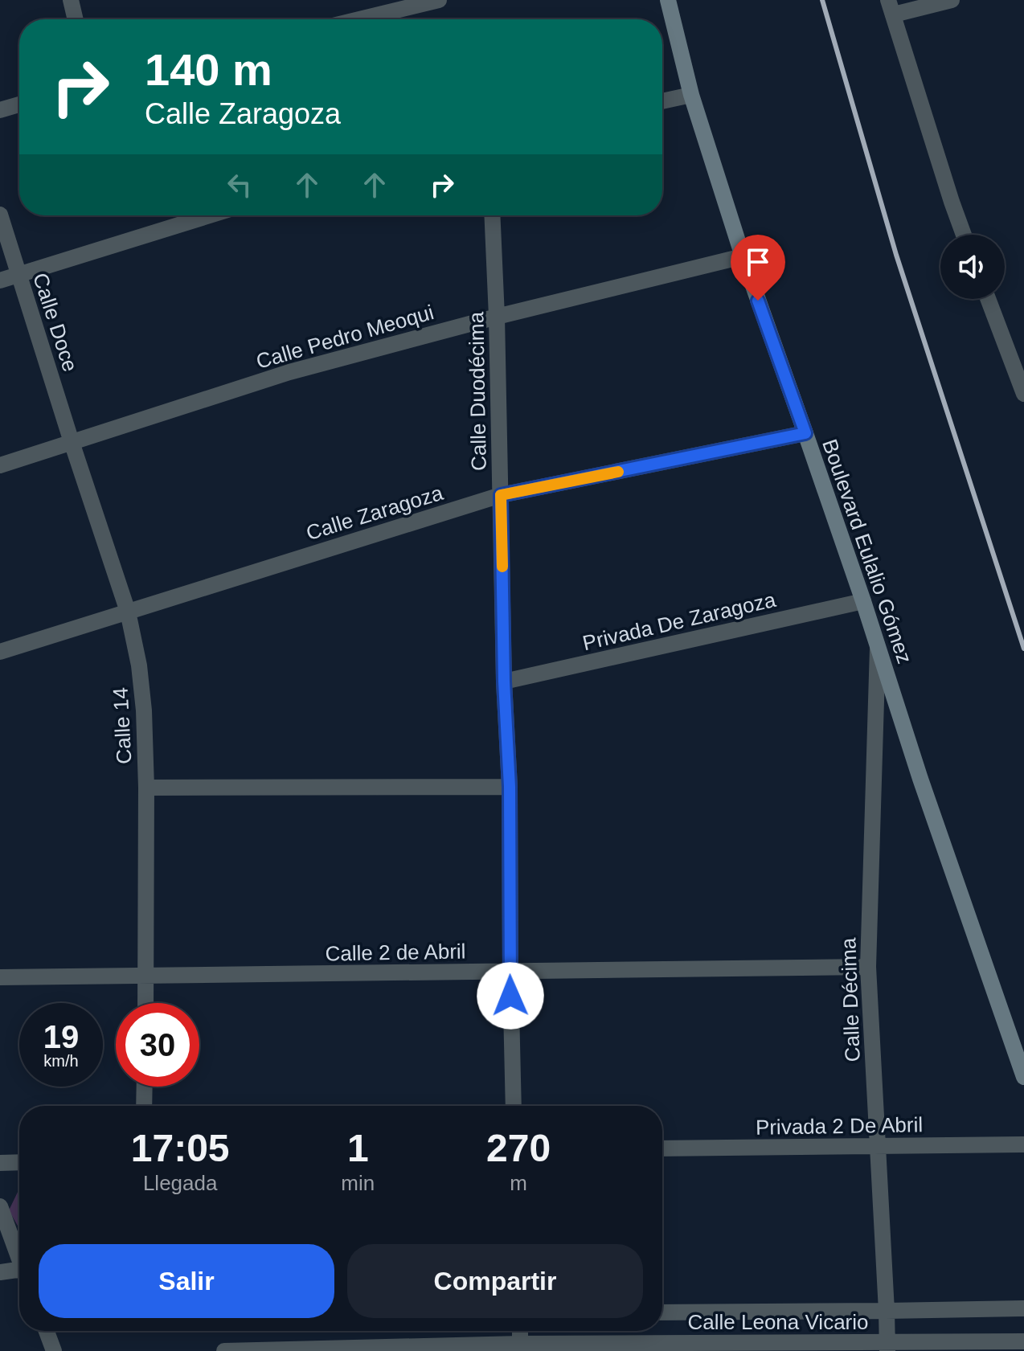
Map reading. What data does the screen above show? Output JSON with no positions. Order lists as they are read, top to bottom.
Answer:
{
  "streets": {
    "main road": ["Boulevard Eulalio Gómez"],
    "street": [
      "Calle Doce",
      "Calle Pedro Meoqui",
      "Calle Duodécima",
      "Calle Zaragoza",
      "Privada De Zaragoza",
      "Calle 14",
      "Calle 2 de Abril",
      "Calle Décima",
      "Privada 2 De Abril",
      "Calle Leona Vicario"
    ]
  },
  "crossings": [
    ["Calle Doce", "Calle Pedro Meoqui"],
    ["Calle Doce", "Calle 14"],
    ["Calle Pedro Meoqui", "Calle Duodécima"],
    ["Calle Pedro Meoqui", "Boulevard Eulalio Gómez"],
    ["Calle Pedro Meoqui", "Calle 14"],
    ["Calle Duodécima", "Calle Zaragoza"],
    ["Calle Duodécima", "Privada De Zaragoza"],
    ["Calle Duodécima", "Calle 2 de Abril"],
    ["Calle Zaragoza", "Boulevard Eulalio Gómez"],
    ["Calle Zaragoza", "Calle 14"],
    ["Boulevard Eulalio Gómez", "Privada De Zaragoza"],
    ["Boulevard Eulalio Gómez", "Calle Décima"],
    ["Calle 14", "Calle 2 de Abril"],
    ["Calle 2 de Abril", "Calle Décima"],
    ["Calle Décima", "Privada 2 De Abril"],
    ["Calle Décima", "Calle Leona Vicario"]
  ],
  "page": {
    "turn": ["140 m", "Calle Zaragoza"],
    "speed": "19 km/h",
    "limit": "30",
    "eta": [
      "17:05",
      "Llegada",
      "1",
      "min",
      "270",
      "m"
    ],
    "buttons": ["Salir", "Compartir"]
  }
}
